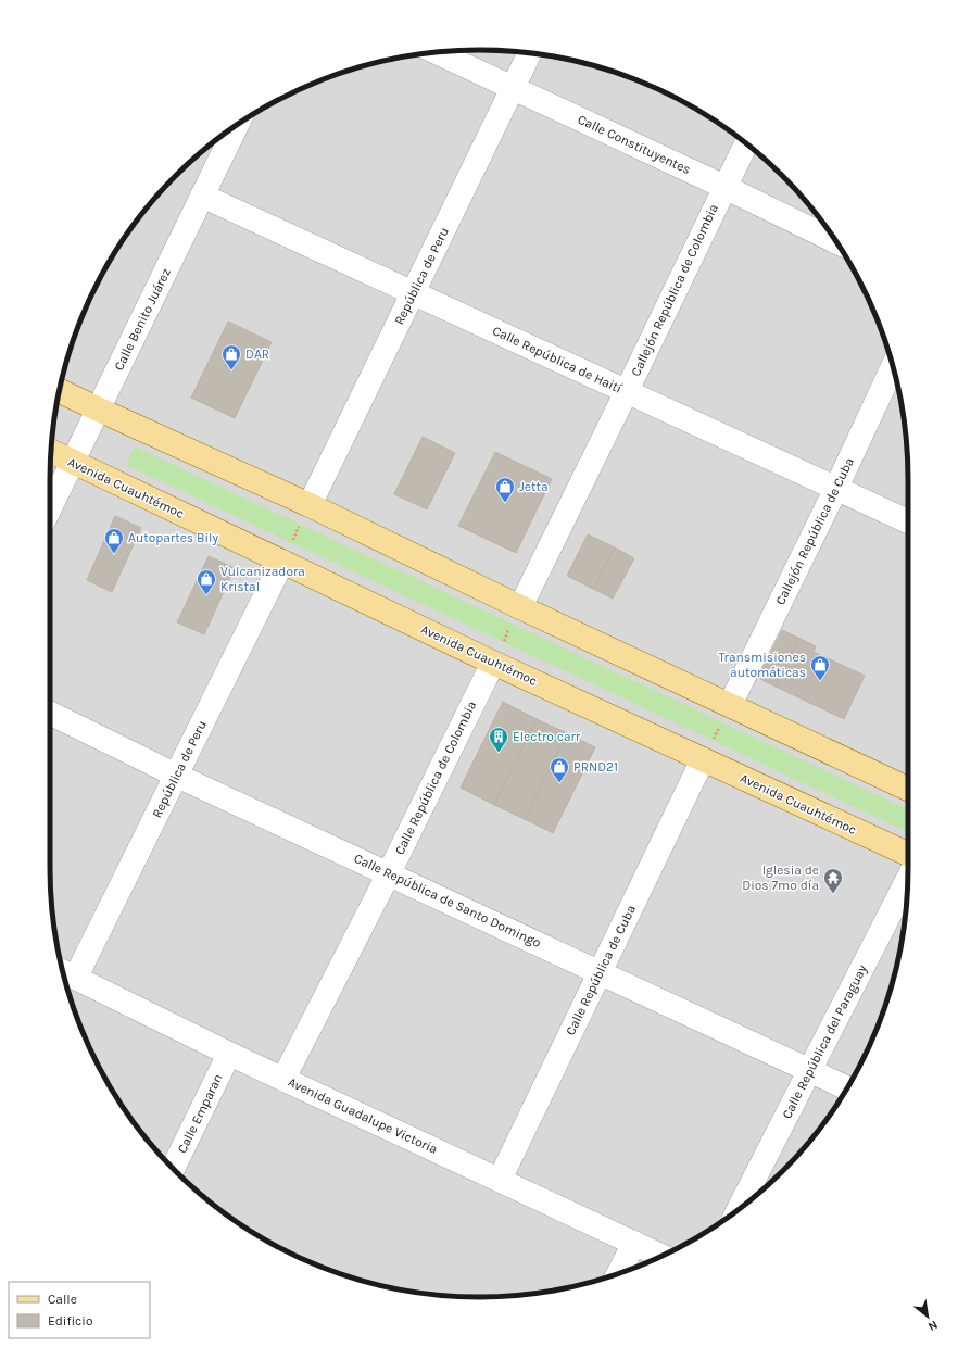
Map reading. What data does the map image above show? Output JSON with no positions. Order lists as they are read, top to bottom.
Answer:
{
  "streets": {
    "main road": ["Avenida Cuauhtémoc"],
    "street": [
      "Calle Constituyentes",
      "República de Peru",
      "Callejón República de Colombia",
      "Calle Benito Juárez",
      "Calle República de Haití",
      "Callejón República de Cuba",
      "Calle República de Colombia",
      "Calle República de Santo Domingo",
      "Calle República de Cuba",
      "Calle República del Paraguay",
      "Calle Emparan",
      "Avenida Guadalupe Victoria"
    ]
  },
  "crossings": [
    ["Calle Constituyentes", "República de Peru"],
    ["Calle Constituyentes", "Callejón República de Colombia"],
    ["República de Peru", "Calle República de Haití"],
    ["República de Peru", "Avenida Cuauhtémoc"],
    ["República de Peru", "Calle República de Santo Domingo"],
    ["República de Peru", "Avenida Guadalupe Victoria"],
    ["Callejón República de Colombia", "Calle República de Haití"],
    ["Calle Benito Juárez", "Calle República de Haití"],
    ["Calle Benito Juárez", "Avenida Cuauhtémoc"],
    ["Calle República de Haití", "Callejón República de Cuba"],
    ["Avenida Cuauhtémoc", "Calle República de Colombia"],
    ["Avenida Cuauhtémoc", "Calle República de Cuba"],
    ["Calle República de Colombia", "Calle República de Santo Domingo"],
    ["Calle República de Colombia", "Avenida Guadalupe Victoria"],
    ["Calle República de Santo Domingo", "Calle República de Cuba"],
    ["Calle República de Santo Domingo", "Calle República del Paraguay"],
    ["Calle República de Cuba", "Avenida Guadalupe Victoria"],
    ["Calle Emparan", "Avenida Guadalupe Victoria"]
  ],
  "places": {
    "shop": [
      "DAR",
      "Jetta",
      "Autopartes Bily",
      "Vulcanizadora Kristal",
      "Transmisiones automáticas",
      "PRND21"
    ],
    "building": ["Electro carr"],
    "temple": ["Iglesia de Dios 7mo día"]
  },
  "legend": ["Calle", "Edificio"],
  "north": "bottom right"
}
